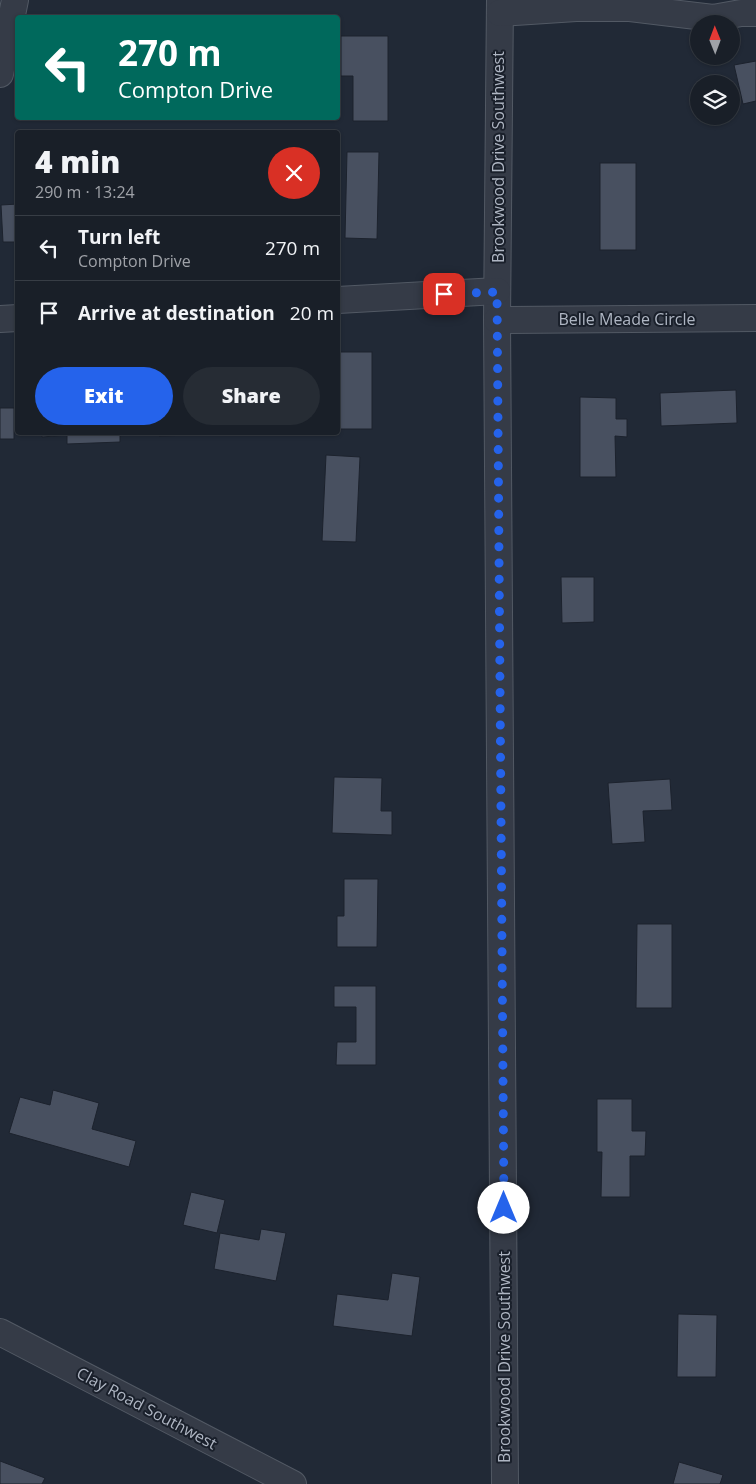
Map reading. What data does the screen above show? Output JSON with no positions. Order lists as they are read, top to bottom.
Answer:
{
  "streets": {
    "street": ["Brookwood Drive Southwest", "Belle Meade Circle", "Clay Road Southwest"]
  },
  "crossings": [
    ["Brookwood Drive Southwest", "Belle Meade Circle"]
  ],
  "north": "top",
  "page": {
    "turn": ["270 m", "Compton Drive"],
    "heading": ["4 min", "290 m · 13:24"],
    "list": [
      {
        "name": "Turn left",
        "note": "Compton Drive",
        "value": "270 m"
      },
      {
        "name": "Arrive at destination",
        "value": "20 m"
      }
    ],
    "buttons": ["Exit", "Share"]
  }
}
